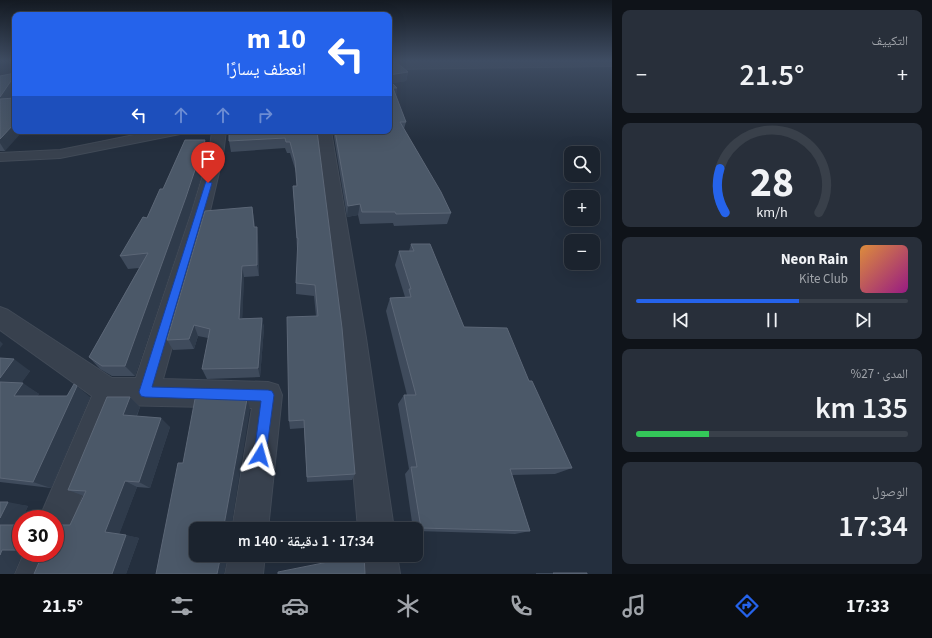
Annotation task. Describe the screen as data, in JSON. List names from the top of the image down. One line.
{"page":{"tile":["التكييف",["المدى · 27%","135 km"],["الوصول","17:34"]],"turn":["10 m","انعطف يسارًا"],"heat":["−","21.5°","+"],"map_buttons":["+","−"],"song":["Neon Rain","Kite Club"],"limit":"30","trip":"17:34 · 1 دقيقة · 140 m","tabs":["17:33","21.5°"],"gauge":["28","km/h"]}}
